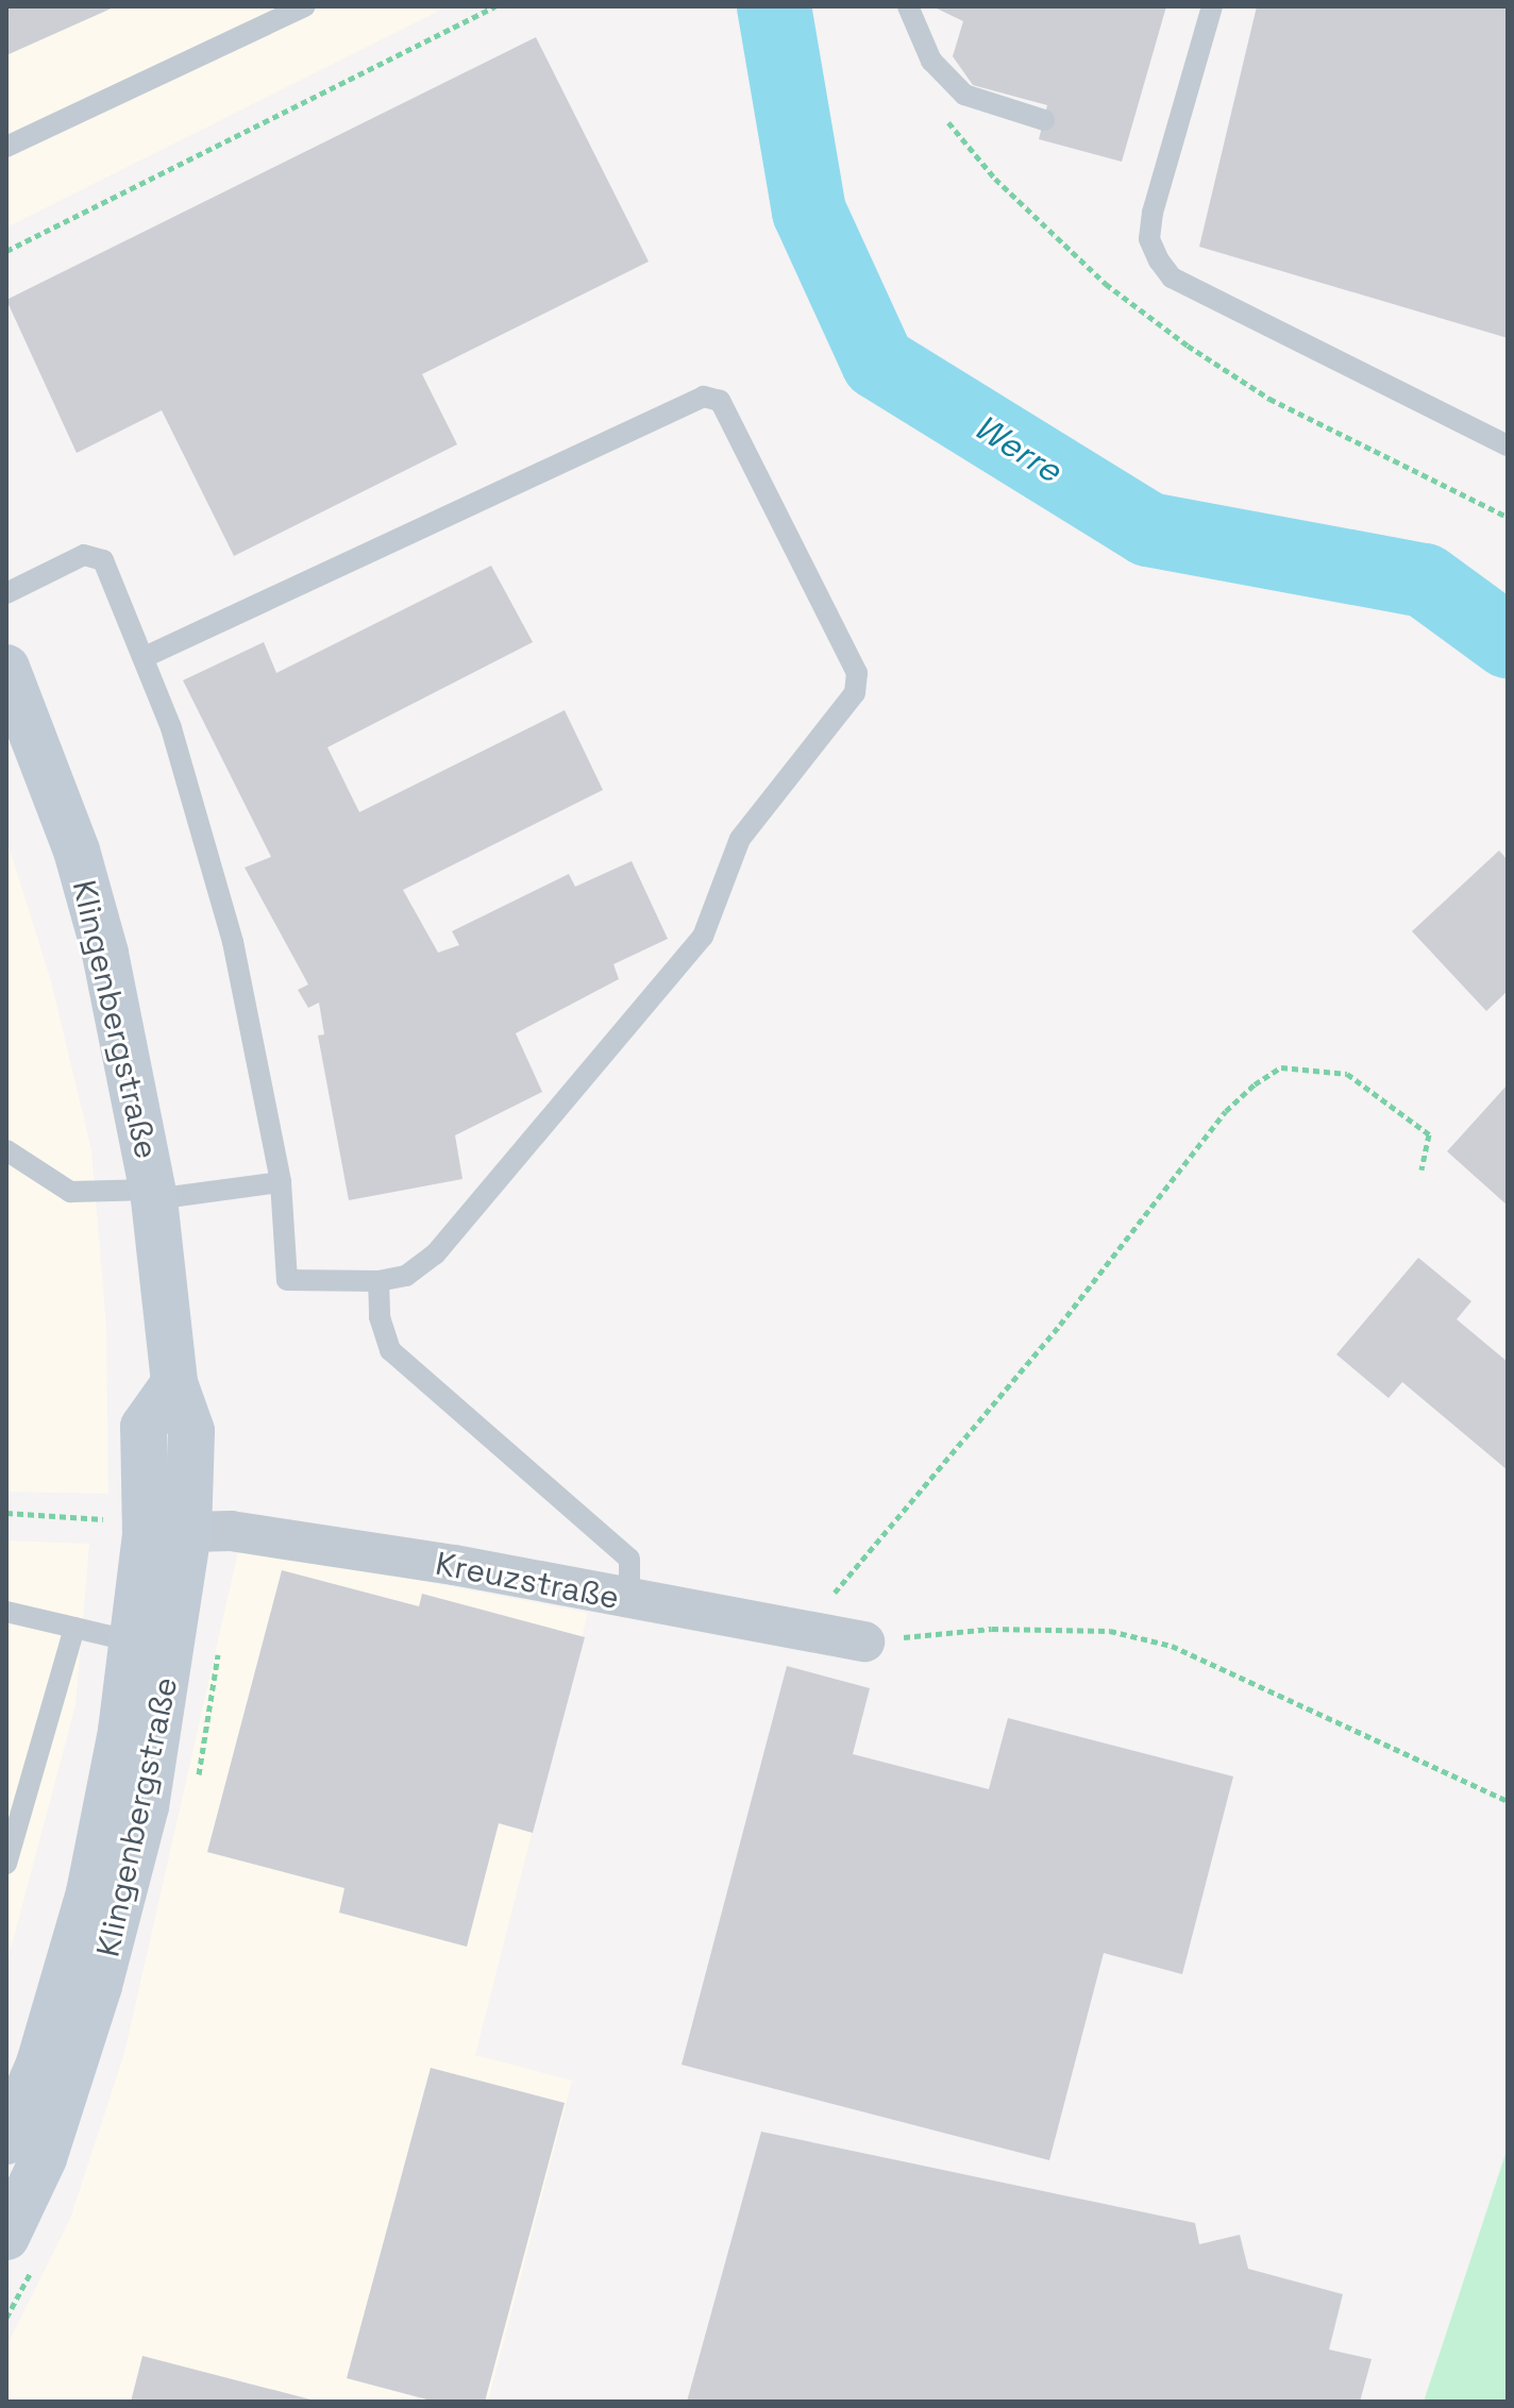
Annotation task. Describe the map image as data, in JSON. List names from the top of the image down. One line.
{"streets":{"main road":["Klingenbergstraße"],"street":["Kreuzstraße"]},"crossings":[["Klingenbergstraße","Kreuzstraße"]],"water":["Werre"]}
